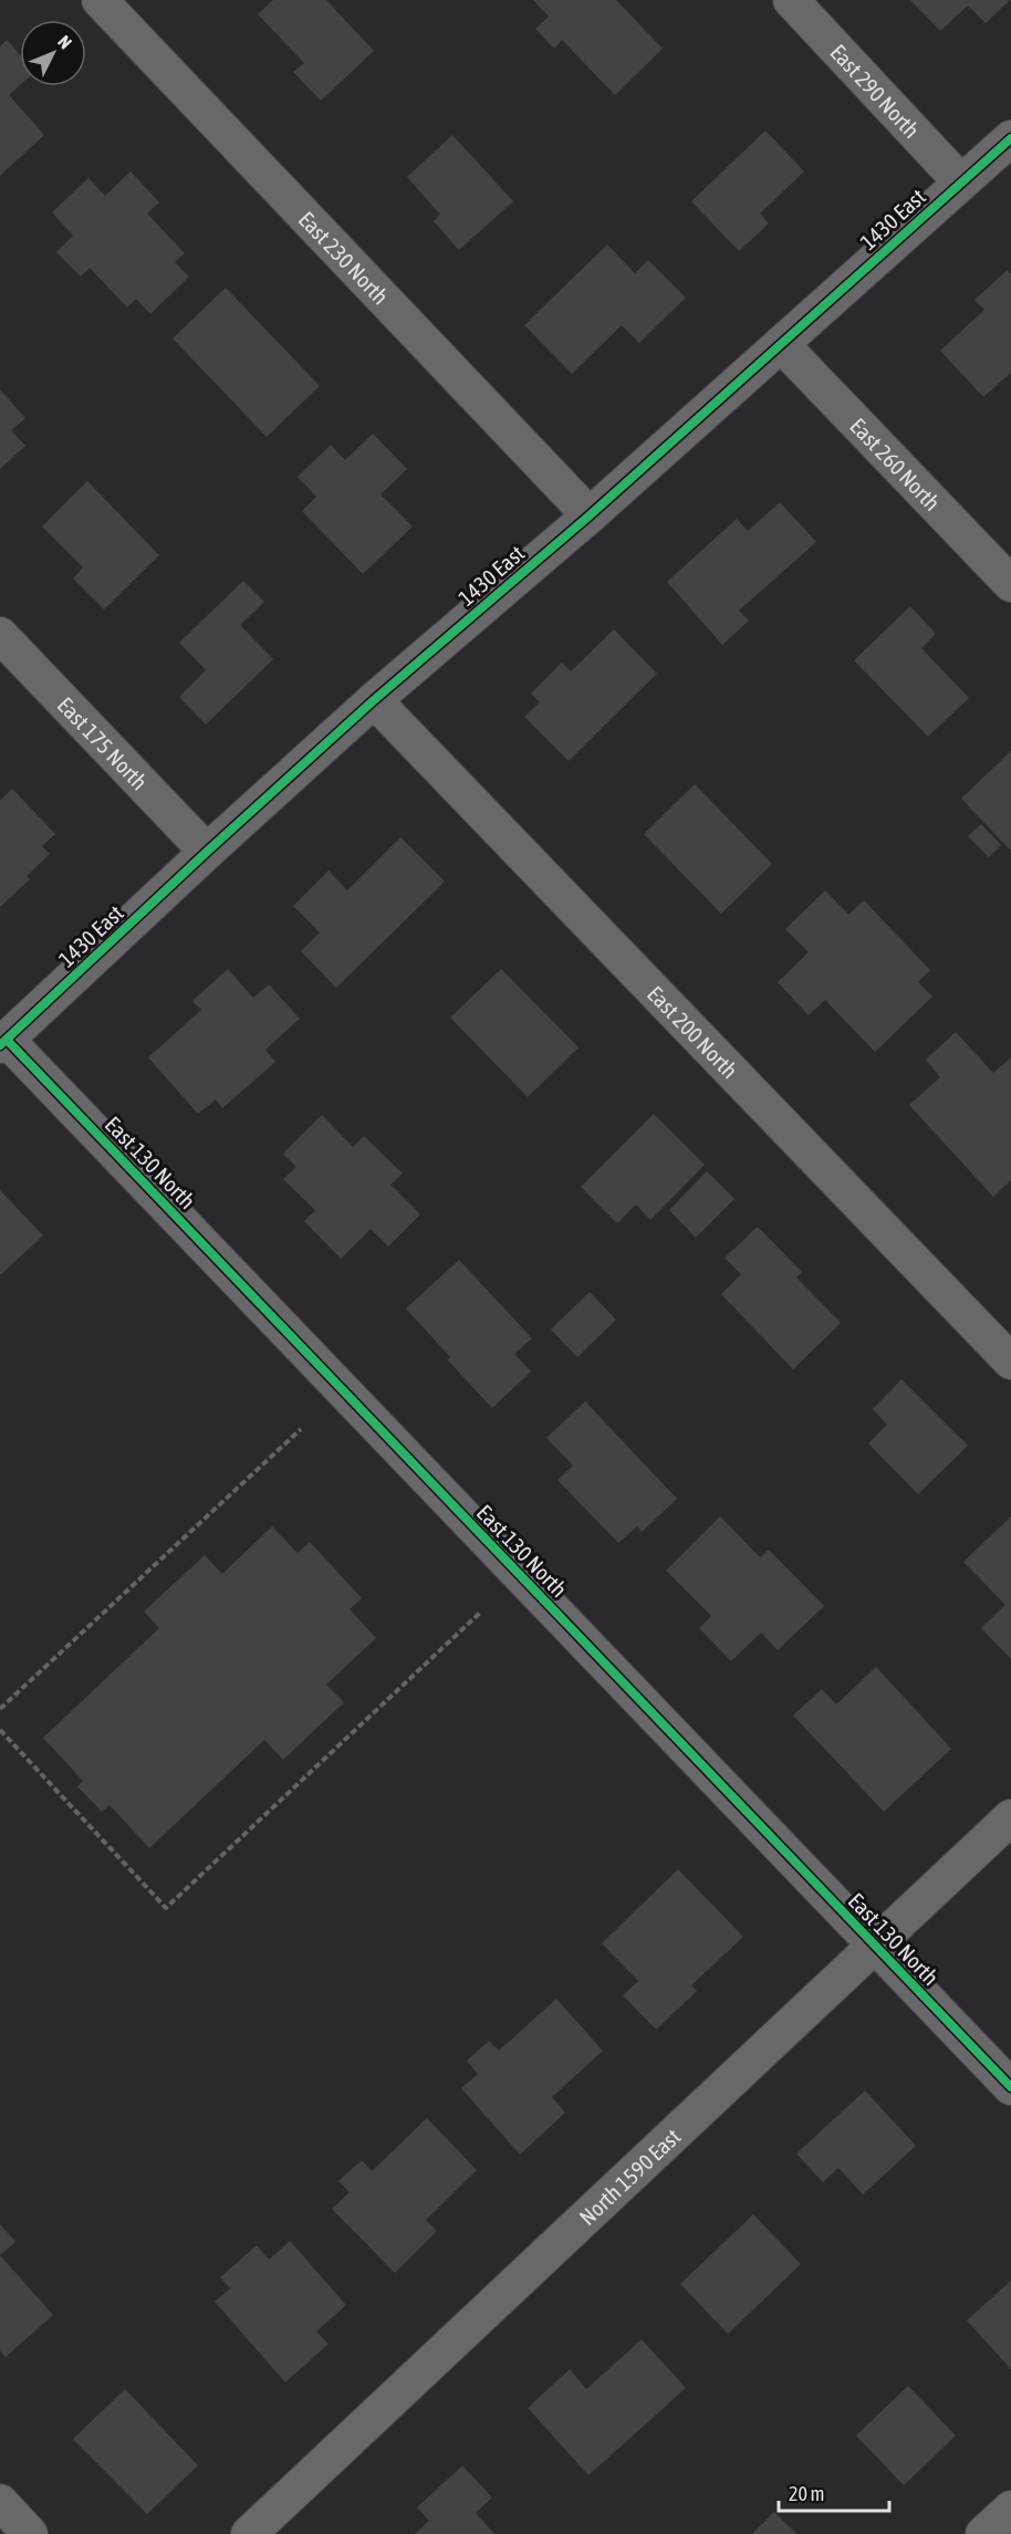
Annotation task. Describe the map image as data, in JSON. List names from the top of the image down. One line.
{"streets":{"street":["East 290 North","1430 East","East 230 North","East 260 North","East 175 North","East 200 North","East 130 North","North 1590 East"]},"crossings":[["East 290 North","1430 East"],["1430 East","East 230 North"],["1430 East","East 260 North"],["1430 East","East 175 North"],["1430 East","East 200 North"],["1430 East","East 130 North"],["East 130 North","North 1590 East"]],"scale_bar":"20 m","north":"top right"}
